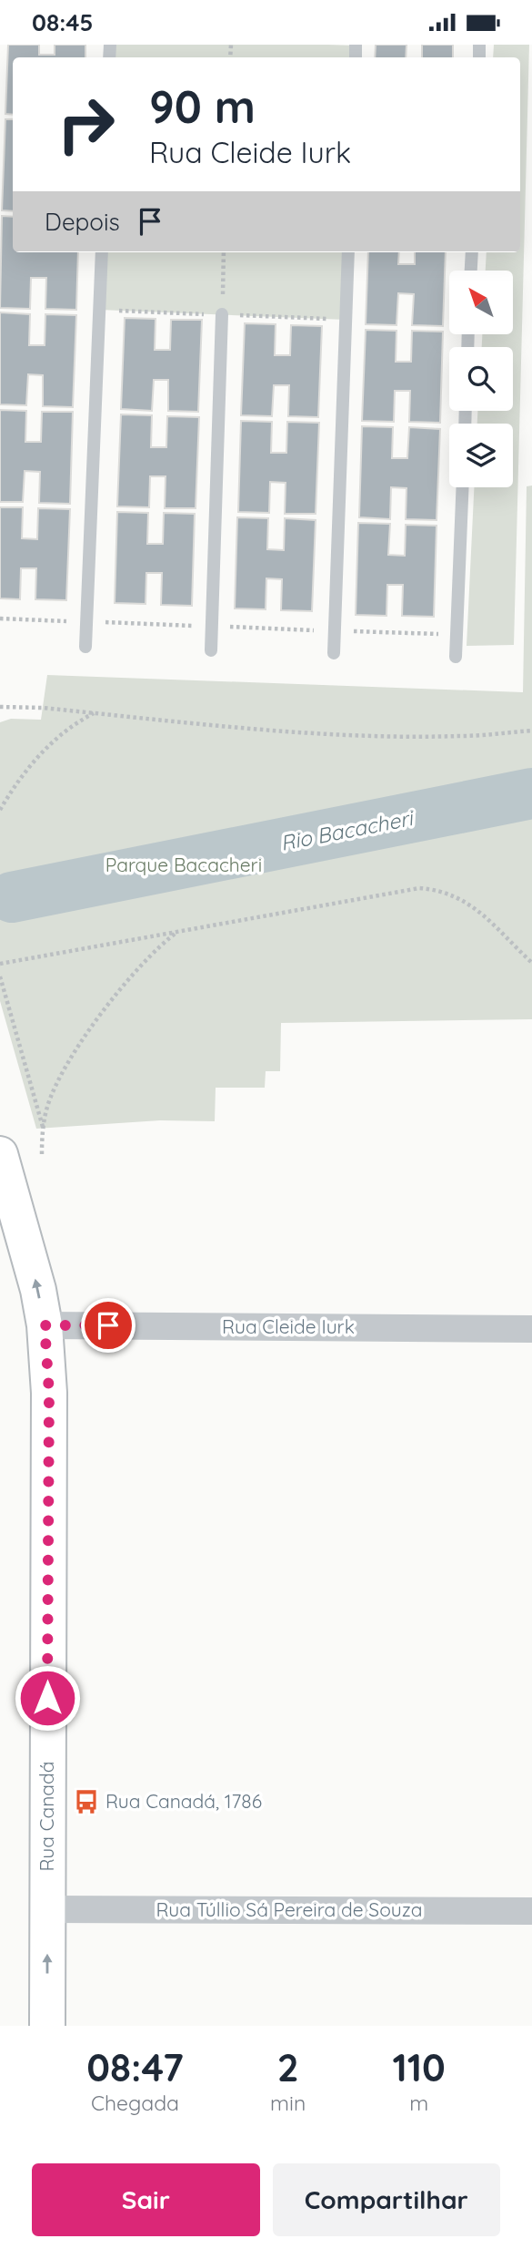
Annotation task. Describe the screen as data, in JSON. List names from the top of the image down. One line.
{"streets":{"main road":["Rua Canadá"],"street":["Rua Cleide Iurk","Rua Túllio Sá Pereira de Souza"]},"crossings":[["Rua Cleide Iurk","Rua Canadá"],["Rua Canadá","Rua Túllio Sá Pereira de Souza"]],"water":["Rio Bacacheri"],"parks":["Parque Bacacheri"],"places":{"bus stop":["Rua Canadá, 1786"]},"north":"top left","page":{"status":"08:45","turn":["90 m","Rua Cleide Iurk"],"then":"Depois","eta":["08:47","Chegada","2","min","110","m"],"buttons":["Sair","Compartilhar"]}}
